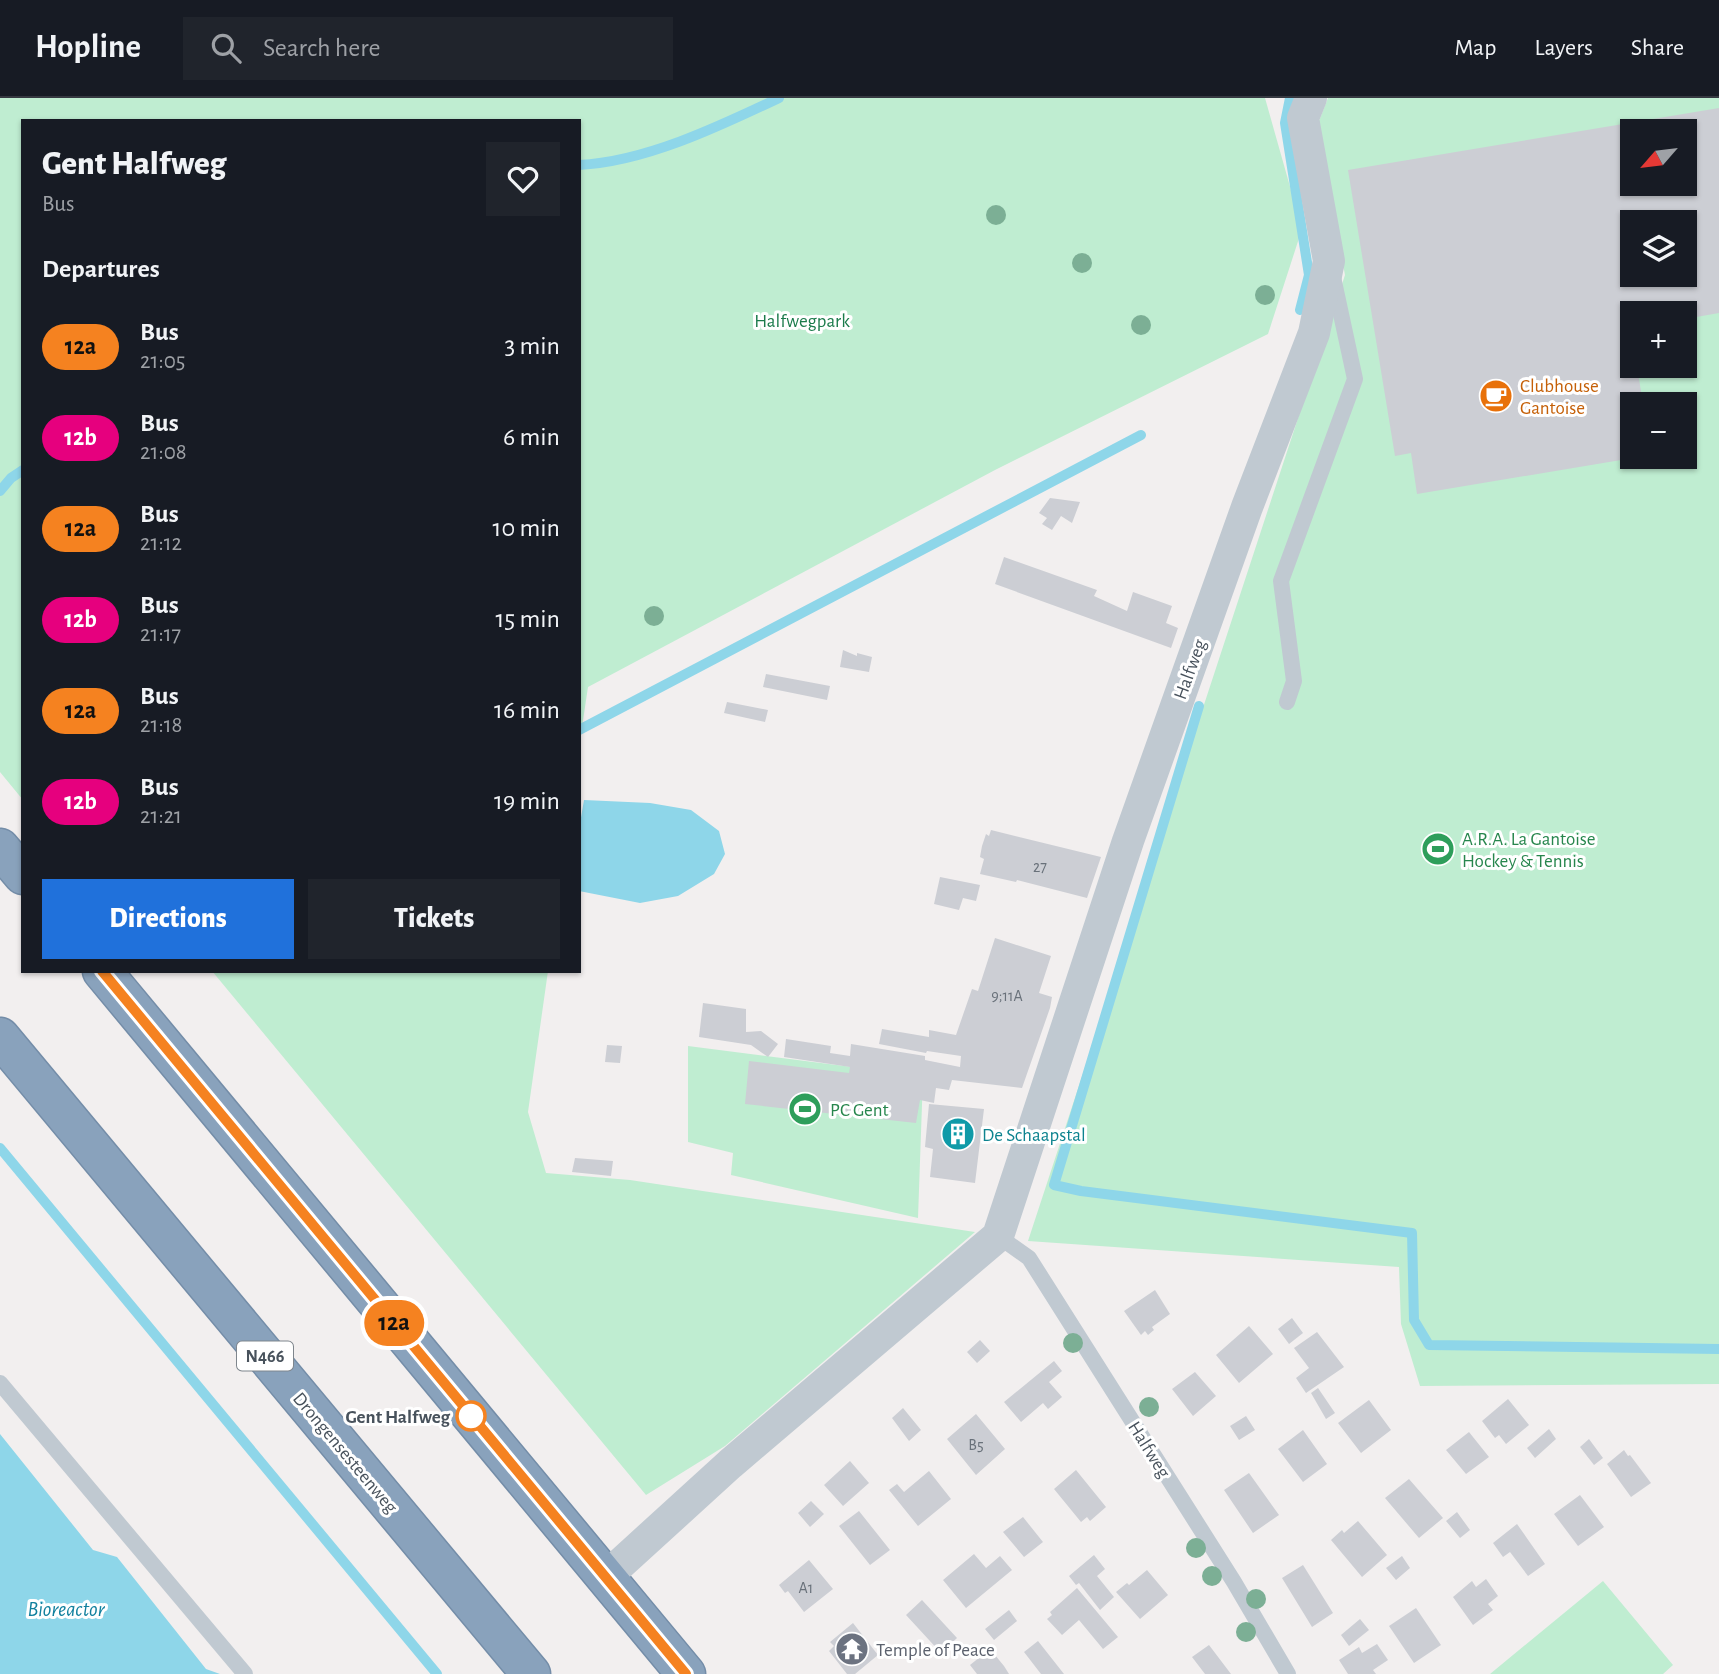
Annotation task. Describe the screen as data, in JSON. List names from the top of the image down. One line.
{"streets":{"highway":["N466","Drongensesteenweg"],"street":["Halfweg"]},"water":["Bioreactor"],"parks":["Halfwegpark"],"places":{"cafe":["Clubhouse Gantoise"],"sports":["A.R.A. La Gantoise Hockey & Tennis","PC Gent"],"building":["De Schaapstal"],"other":["Gent Halfweg"],"temple":["Temple of Peace"]},"lines":["bus line 12a"],"house_numbers":["27","9;11A","B5","A1"],"north":"bottom left","page":{"header":"Hopline","search":"Search here","nav":["Map","Layers","Share"],"on_map":"12a","map_buttons":["+","−"],"heading":[["Gent Halfweg","Bus"],"Departures"],"list":[{"mark":"12a","name":"Bus","note":"21:05","value":"3 min"},{"mark":"12b","name":"Bus","note":"21:08","value":"6 min"},{"mark":"12a","name":"Bus","note":"21:12","value":"10 min"},{"mark":"12b","name":"Bus","note":"21:17","value":"15 min"},{"mark":"12a","name":"Bus","note":"21:18","value":"16 min"},{"mark":"12b","name":"Bus","note":"21:21","value":"19 min"}],"buttons":["Directions","Tickets"]}}
